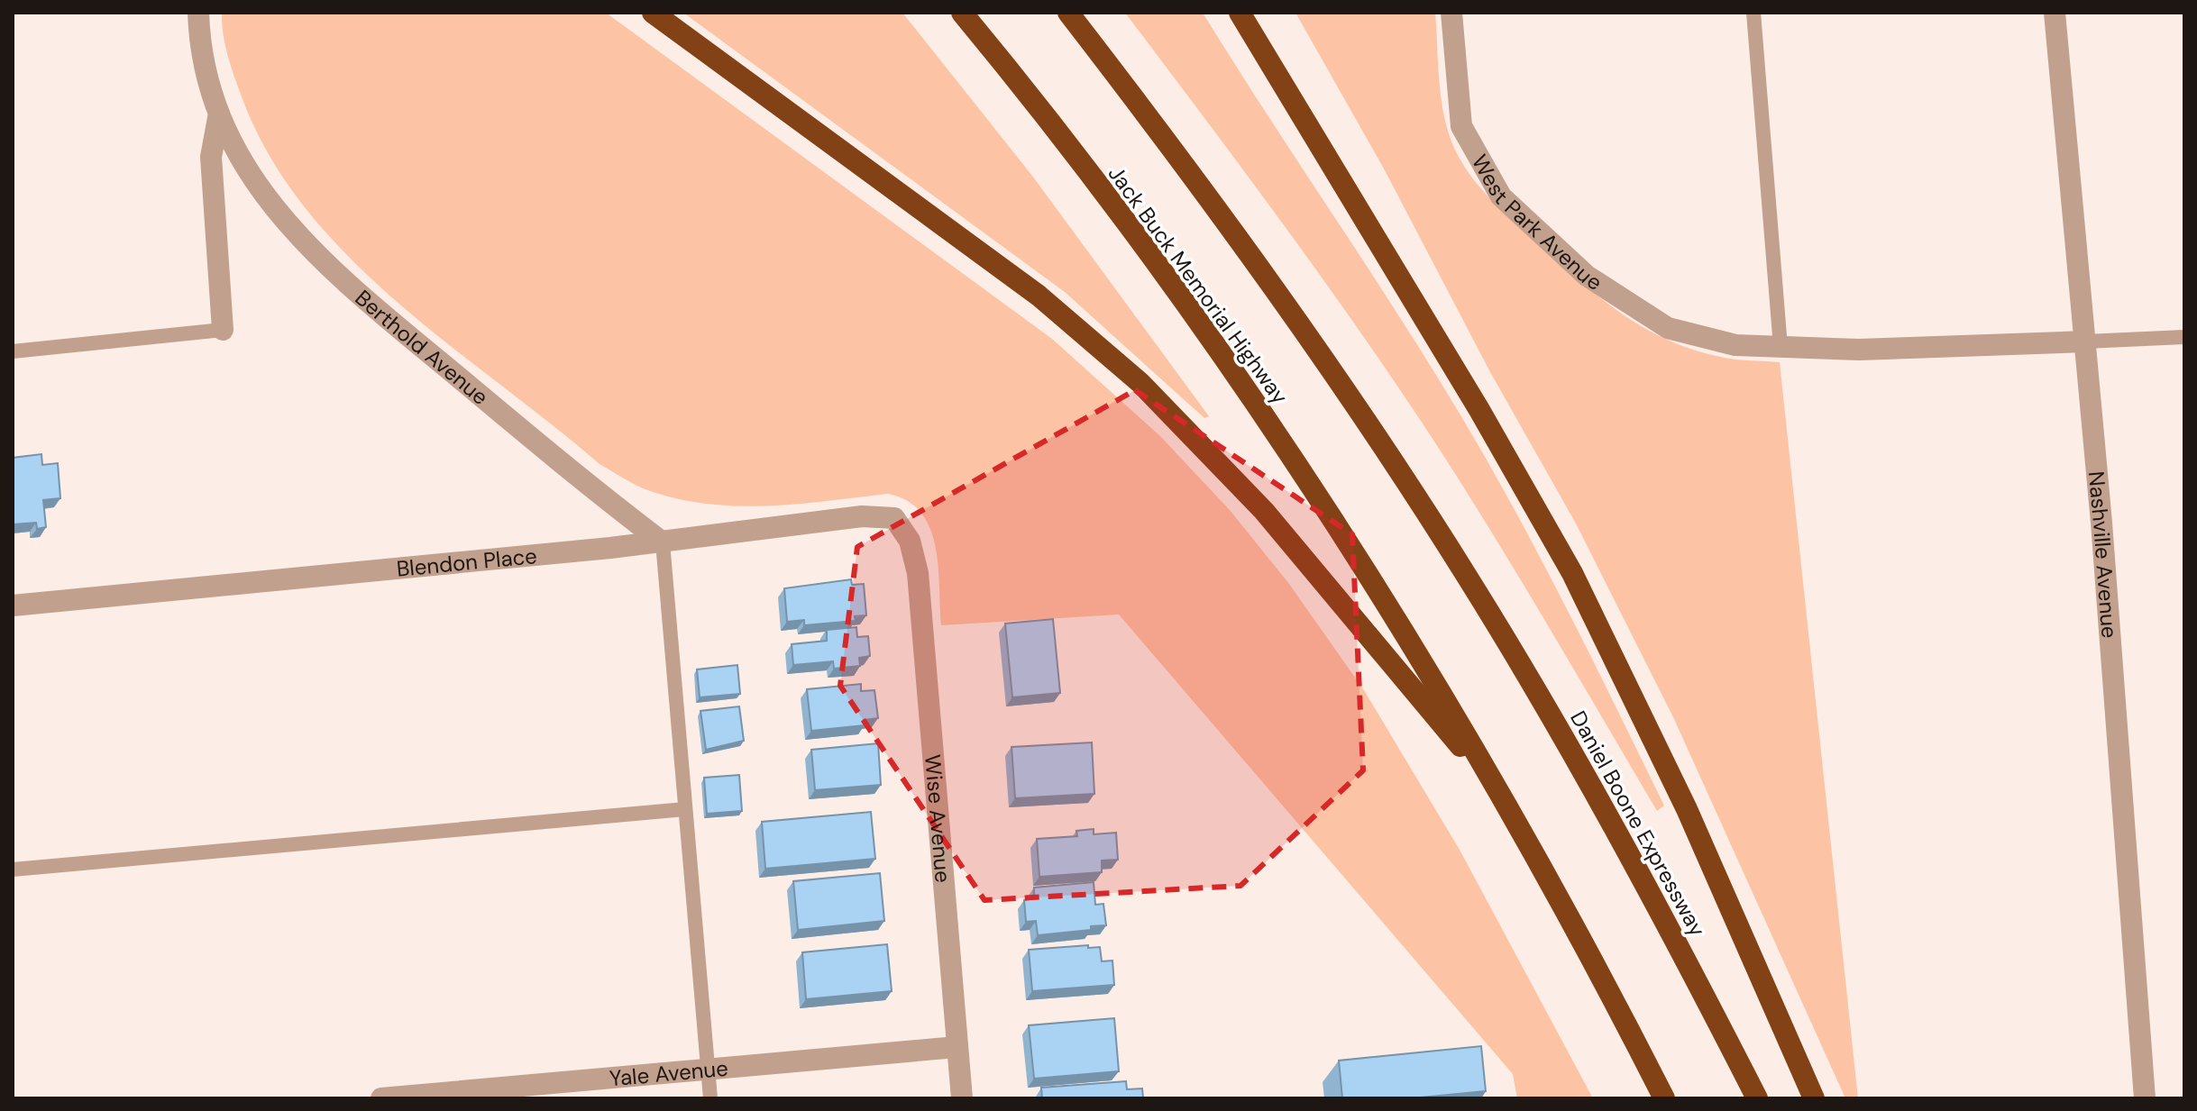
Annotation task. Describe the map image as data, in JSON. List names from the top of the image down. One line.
{"streets":{"highway":["Jack Buck Memorial Highway","Daniel Boone Expressway"],"street":["West Park Avenue","Berthold Avenue","Nashville Avenue","Blendon Place","Wise Avenue","Yale Avenue"]},"crossings":[["West Park Avenue","Nashville Avenue"],["Berthold Avenue","Blendon Place"],["Blendon Place","Wise Avenue"],["Wise Avenue","Yale Avenue"]]}
